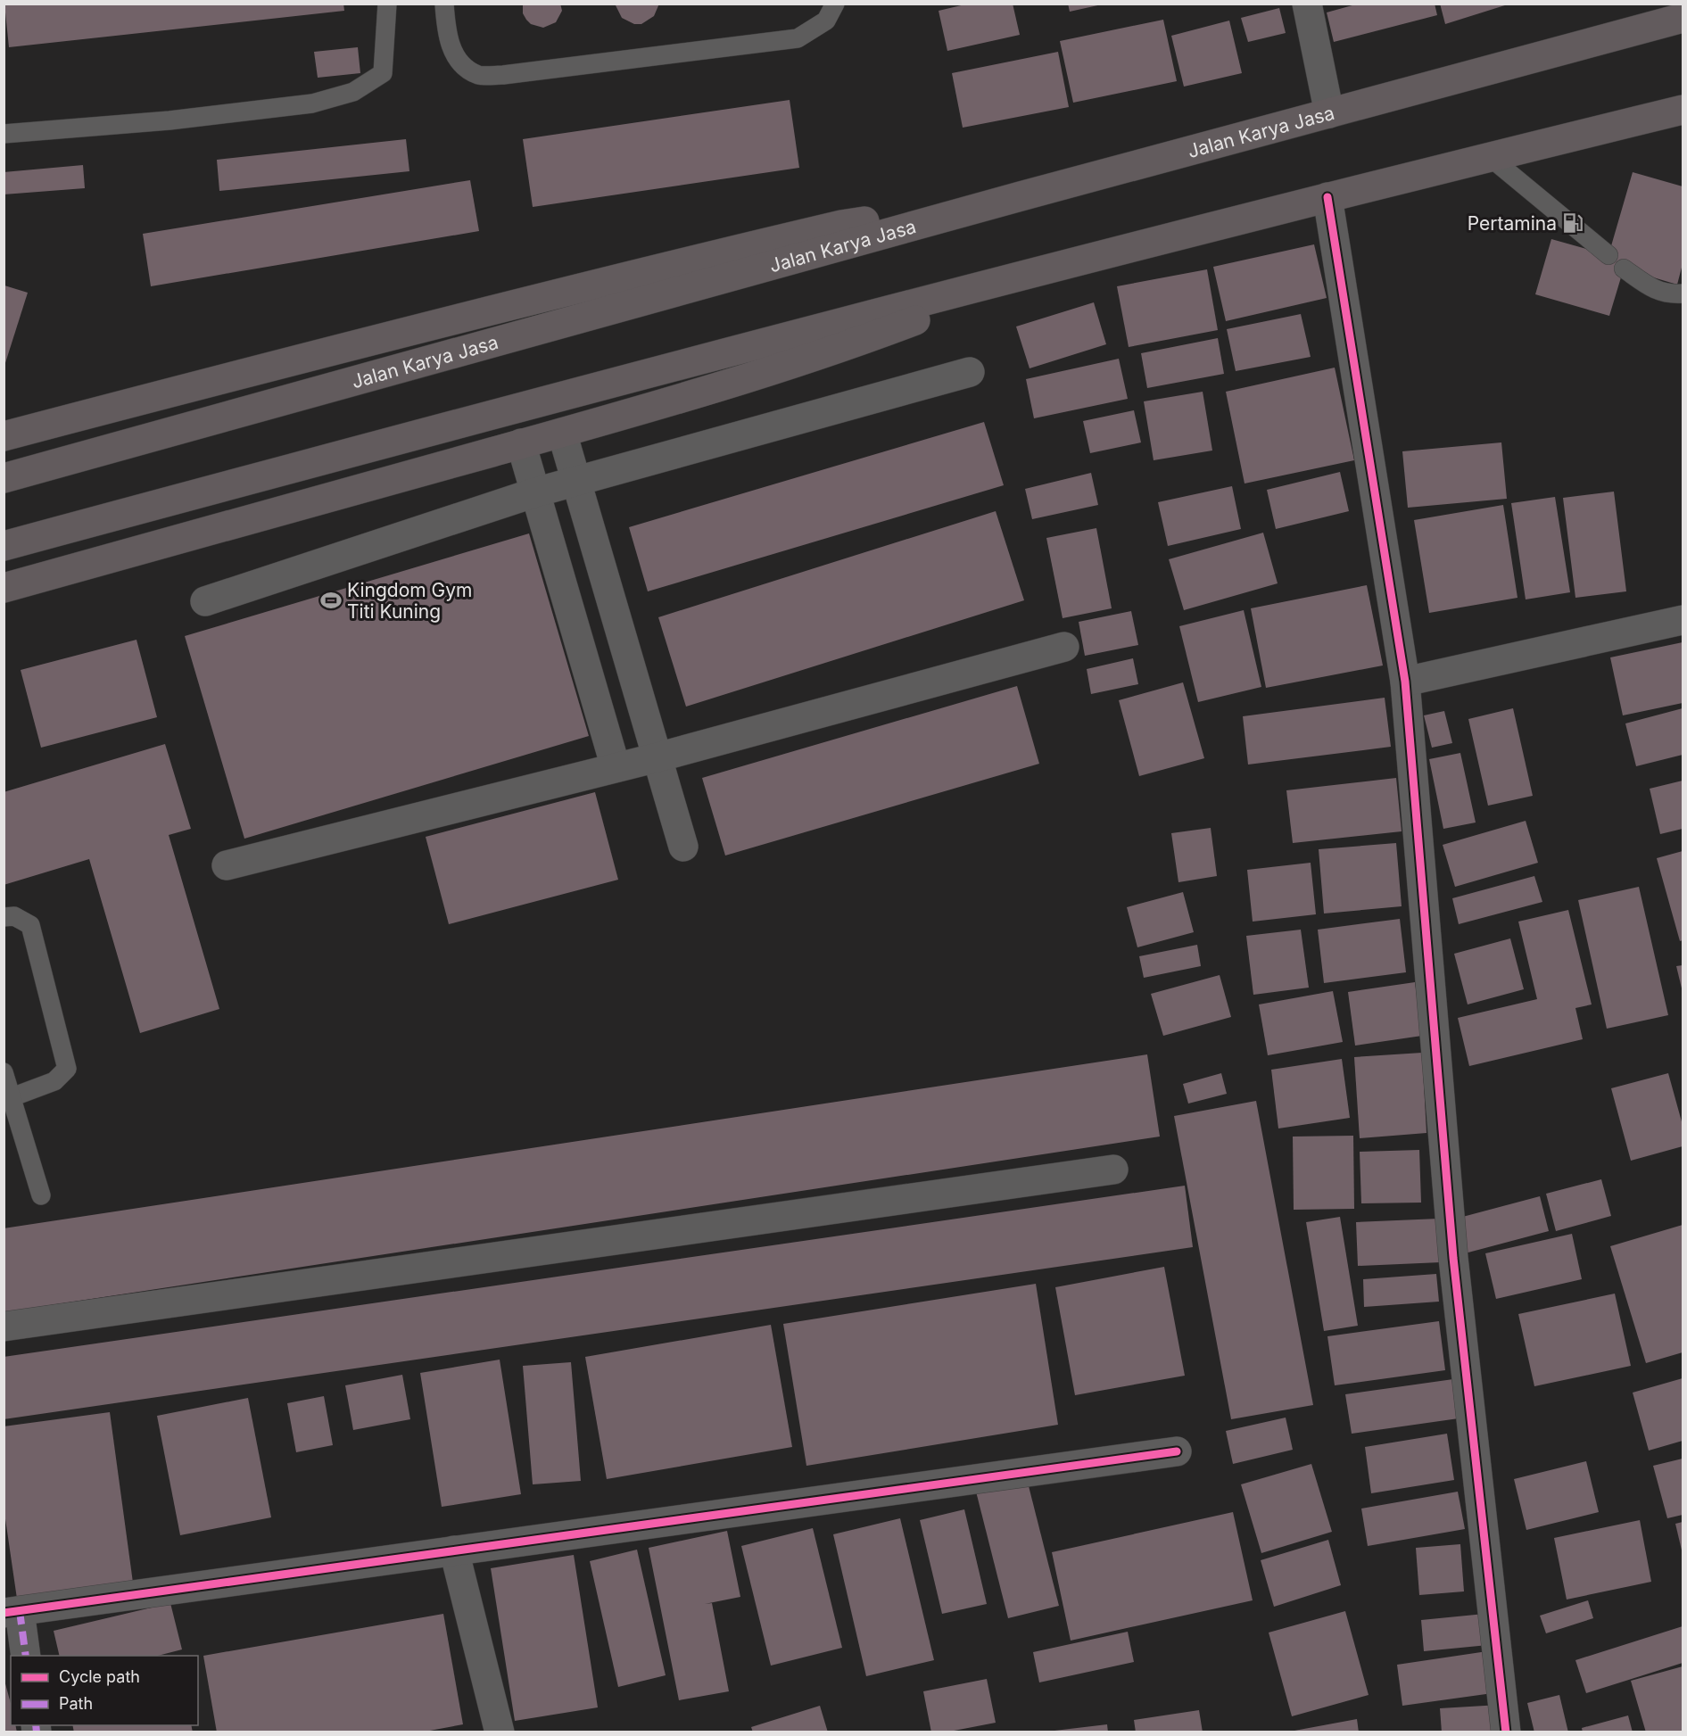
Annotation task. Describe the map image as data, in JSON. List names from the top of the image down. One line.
{"streets":{"highway":["Jalan Karya Jasa"]},"places":{"fuel station":["Pertamina"],"sports":["Kingdom Gym Titi Kuning"]},"legend":["Cycle path","Path"]}
